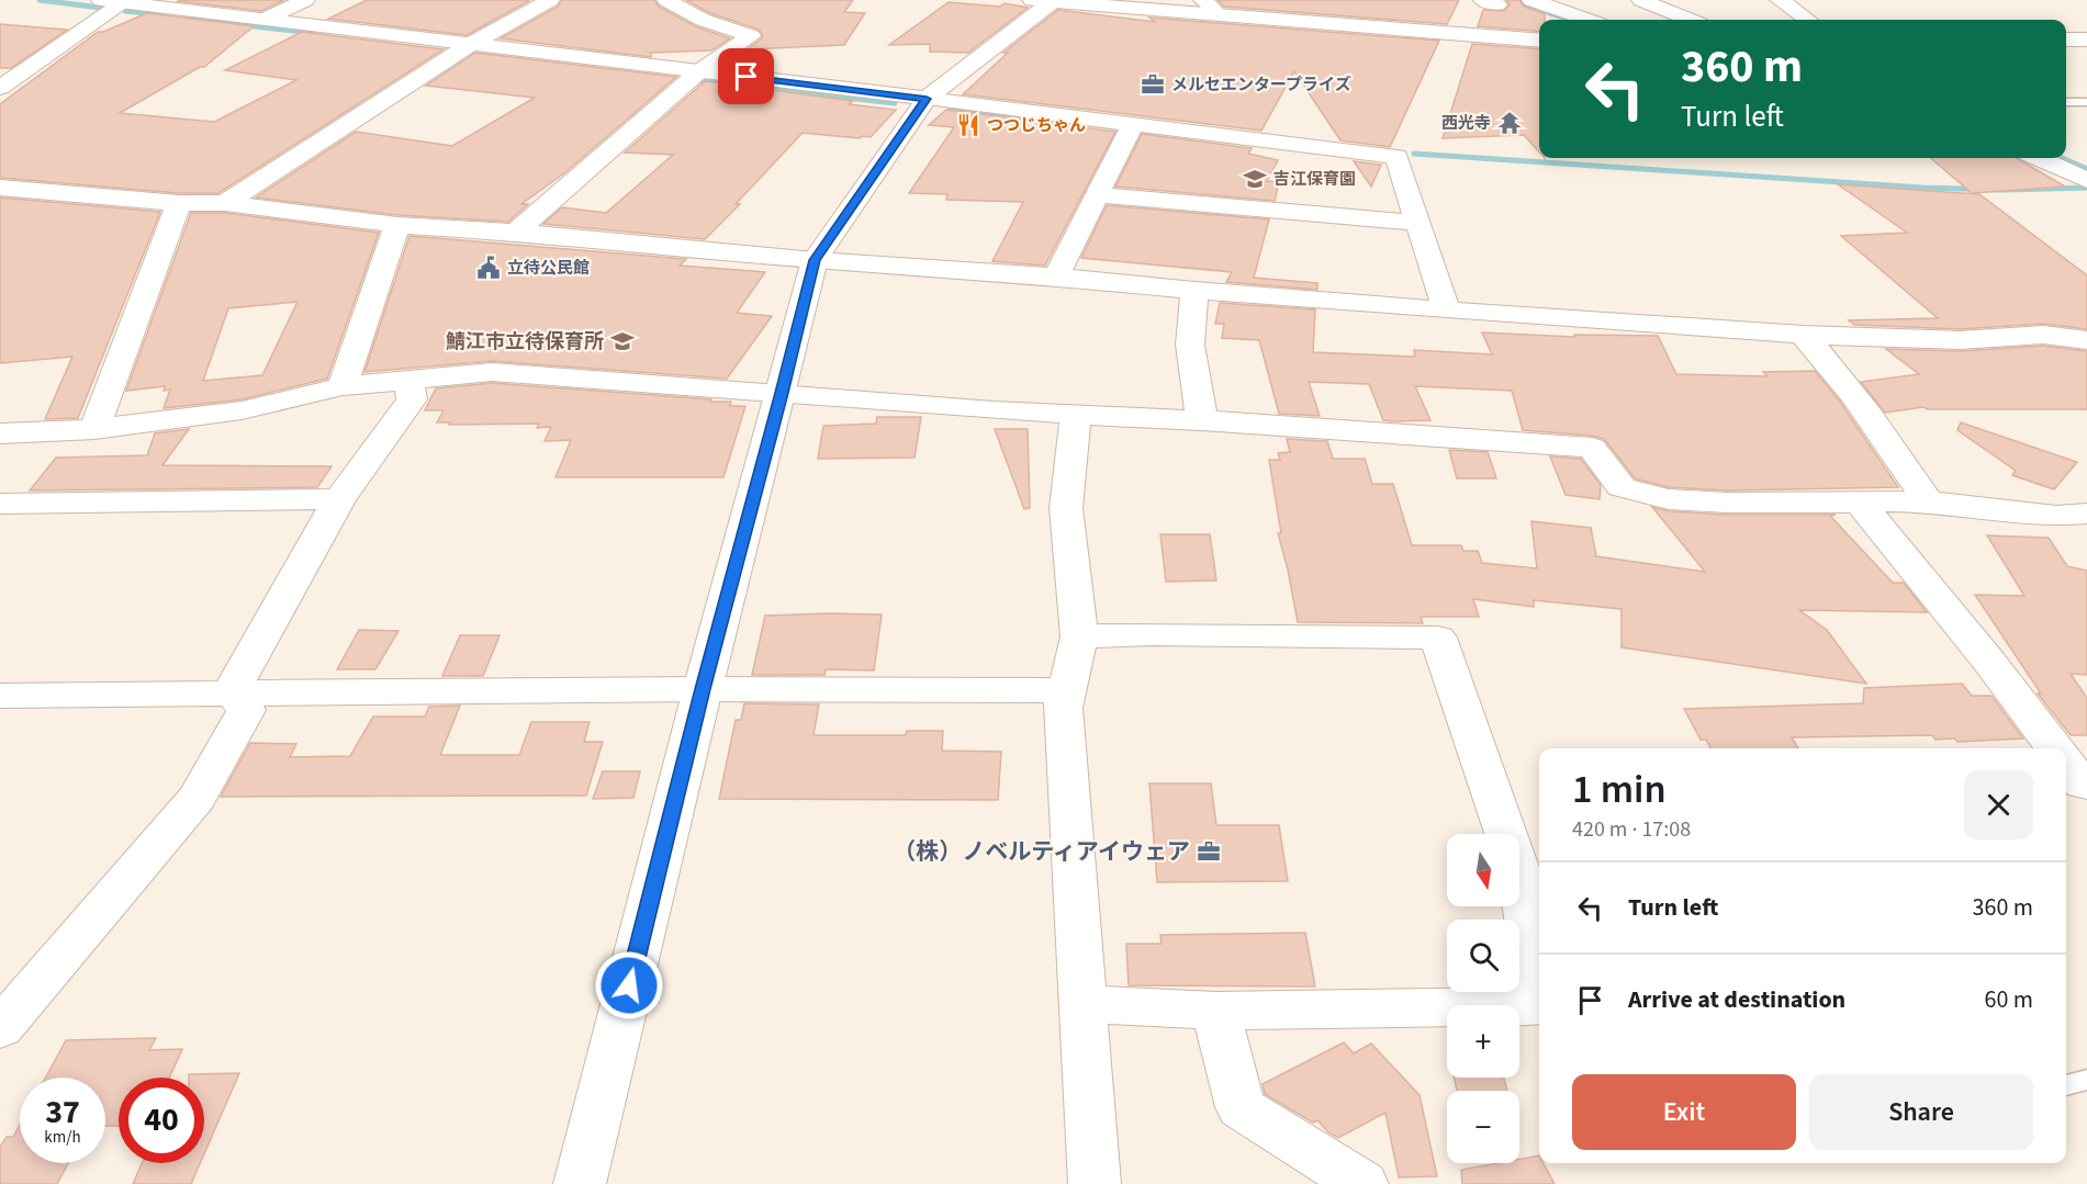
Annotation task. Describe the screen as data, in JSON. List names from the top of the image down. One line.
{"places":{"office":["メルセエンタープライズ","（株）ノベルティアイウェア"],"temple":["西光寺"],"restaurant":["つつじちゃん"],"school or university":["吉江保育園","鯖江市立待保育所"],"public building":["立待公民館"]},"north":"bottom","page":{"turn":["360 m","Turn left"],"heading":["1 min","420 m · 17:08"],"map_buttons":["+","−"],"list":[{"name":"Turn left","value":"360 m"},{"name":"Arrive at destination","value":"60 m"}],"buttons":["Exit","Share"],"speed":"37 km/h","limit":"40"}}
